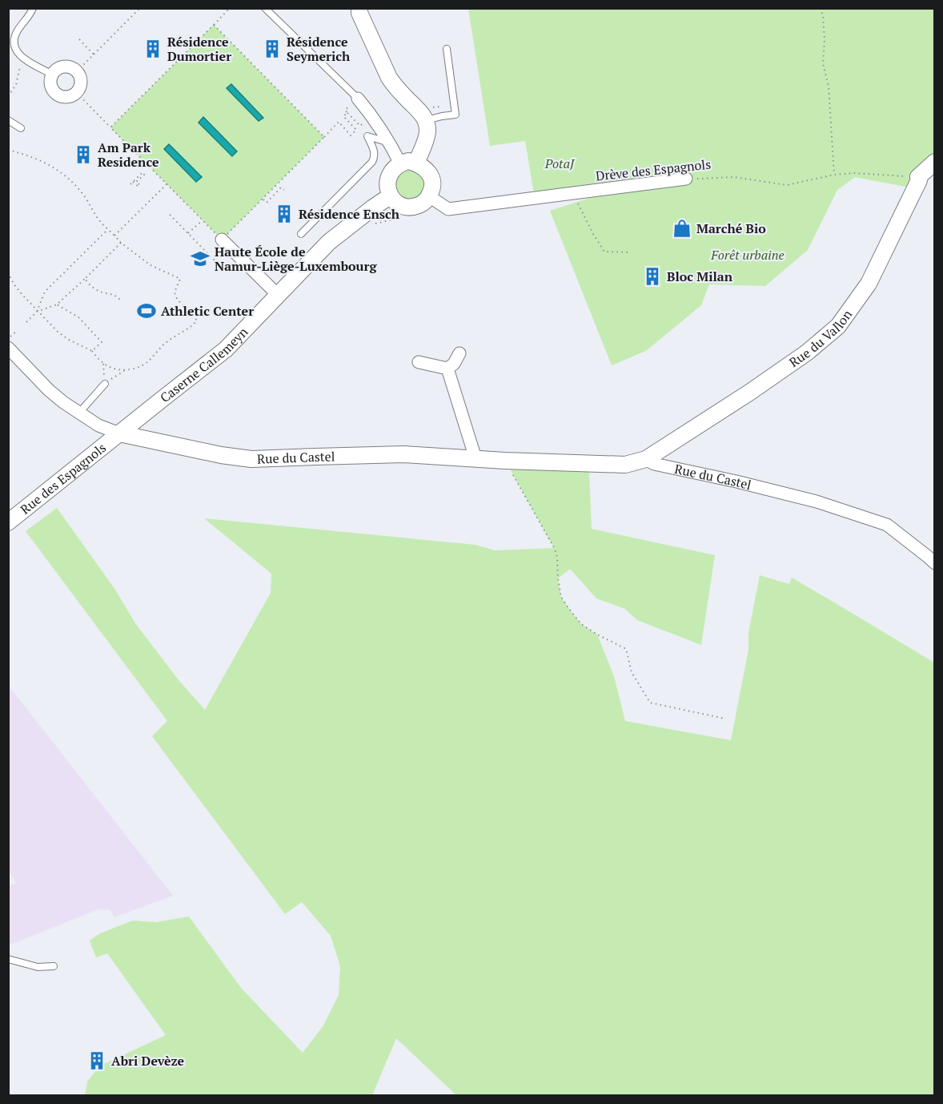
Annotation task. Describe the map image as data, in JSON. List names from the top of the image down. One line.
{"streets":{"street":["Drève des Espagnols","Rue du Vallon","Caserne Callemeyn","Rue du Castel","Rue des Espagnols"]},"crossings":[["Drève des Espagnols","Rue du Vallon"],["Drève des Espagnols","Caserne Callemeyn"],["Rue du Vallon","Rue du Castel"],["Caserne Callemeyn","Rue du Castel"],["Caserne Callemeyn","Rue des Espagnols"],["Rue du Castel","Rue des Espagnols"]],"parks":["PotaJ","Forêt urbaine"],"places":{"building":["Résidence Dumortier","Résidence Seymerich","Am Park Residence","Résidence Ensch","Bloc Milan","Abri Devèze"],"shop":["Marché Bio"],"school or university":["Haute École de Namur-Liège-Luxembourg"],"sports":["Athletic Center"]}}
